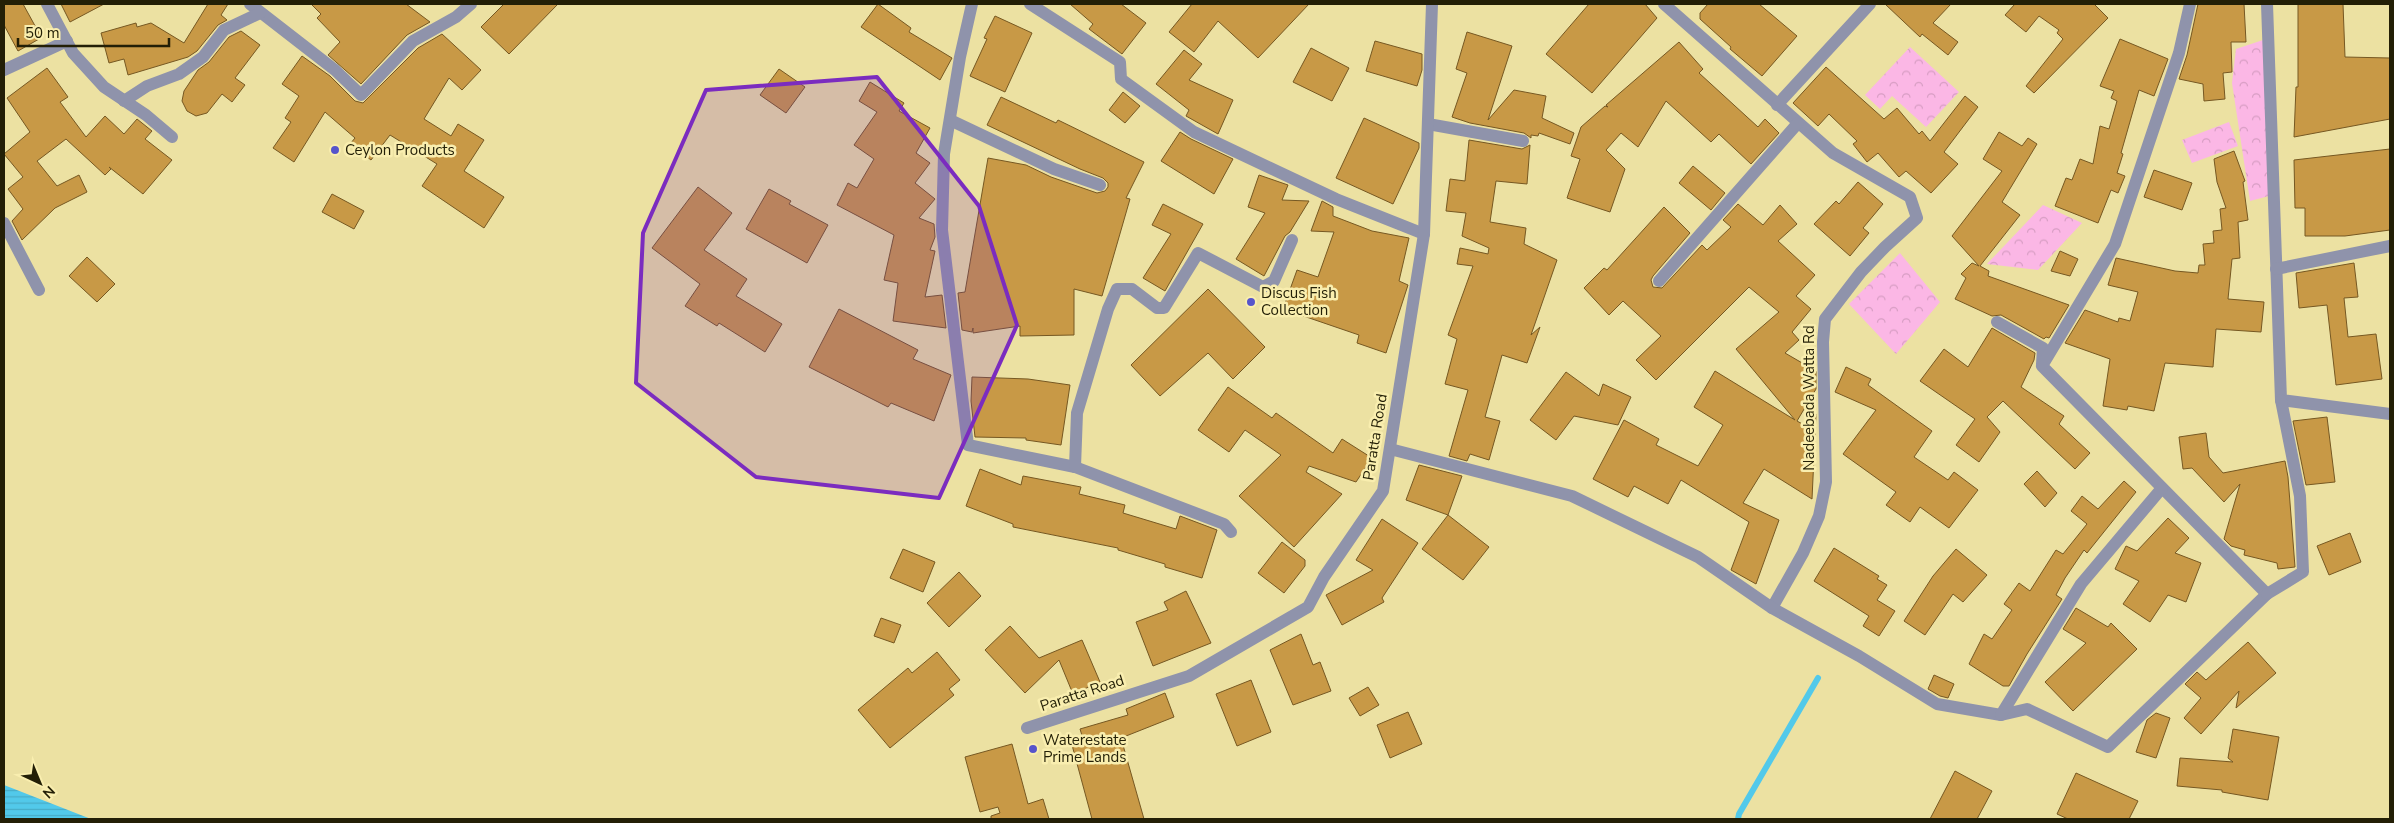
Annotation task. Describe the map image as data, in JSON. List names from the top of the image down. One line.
{"streets":{"street":["Nadeebada Watta Rd","Paratta Road"]},"places":["Ceylon Products","Discus Fish Collection","Waterestate Prime Lands"],"scale_bar":"50 m","north":"bottom right"}
